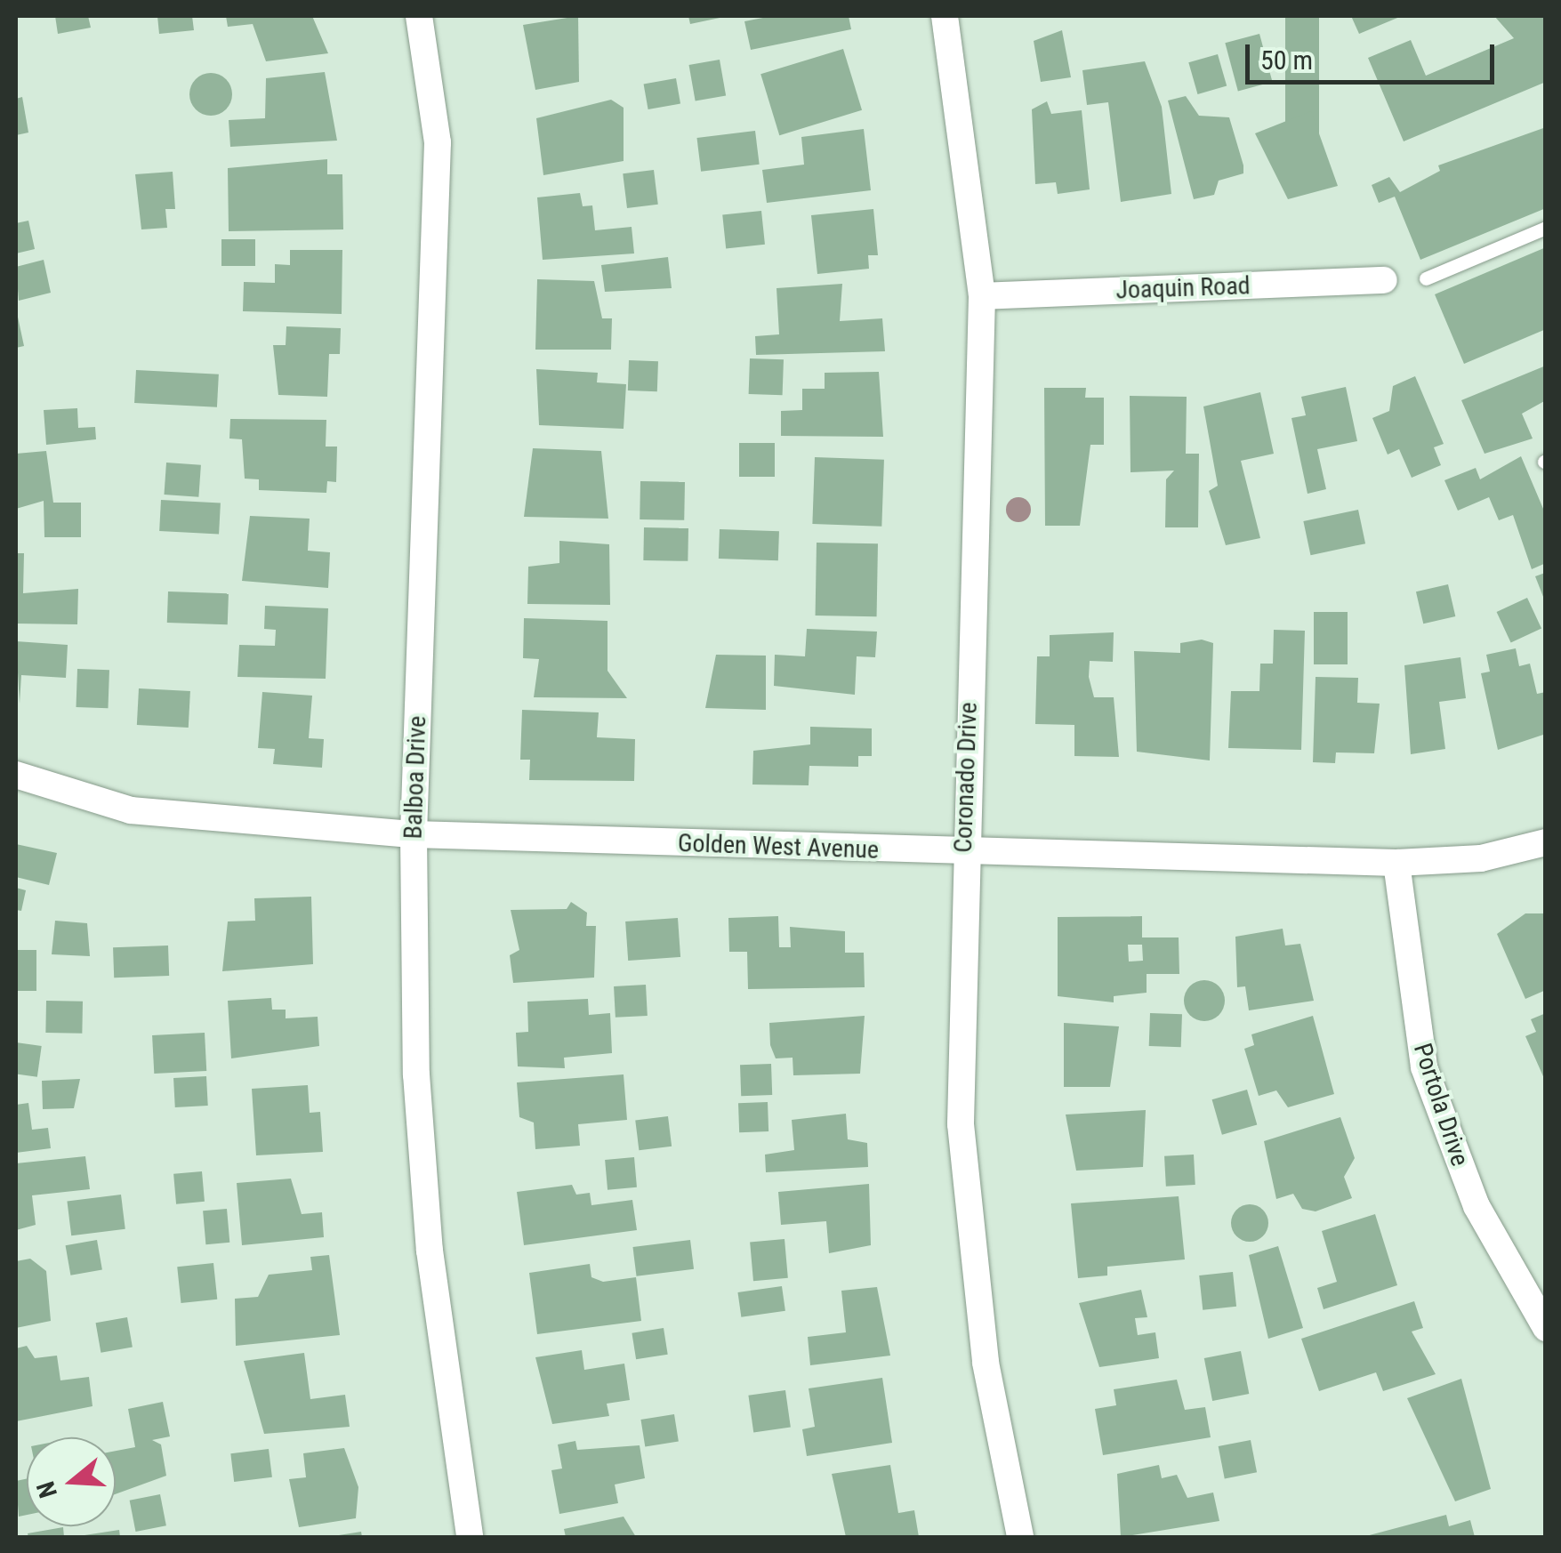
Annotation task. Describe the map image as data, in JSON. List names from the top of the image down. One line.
{"streets":{"street":["Joaquin Road","Balboa Drive","Coronado Drive","Golden West Avenue","Portola Drive"]},"crossings":[["Joaquin Road","Coronado Drive"],["Balboa Drive","Golden West Avenue"],["Coronado Drive","Golden West Avenue"],["Golden West Avenue","Portola Drive"]],"scale_bar":"50 m","north":"left"}
